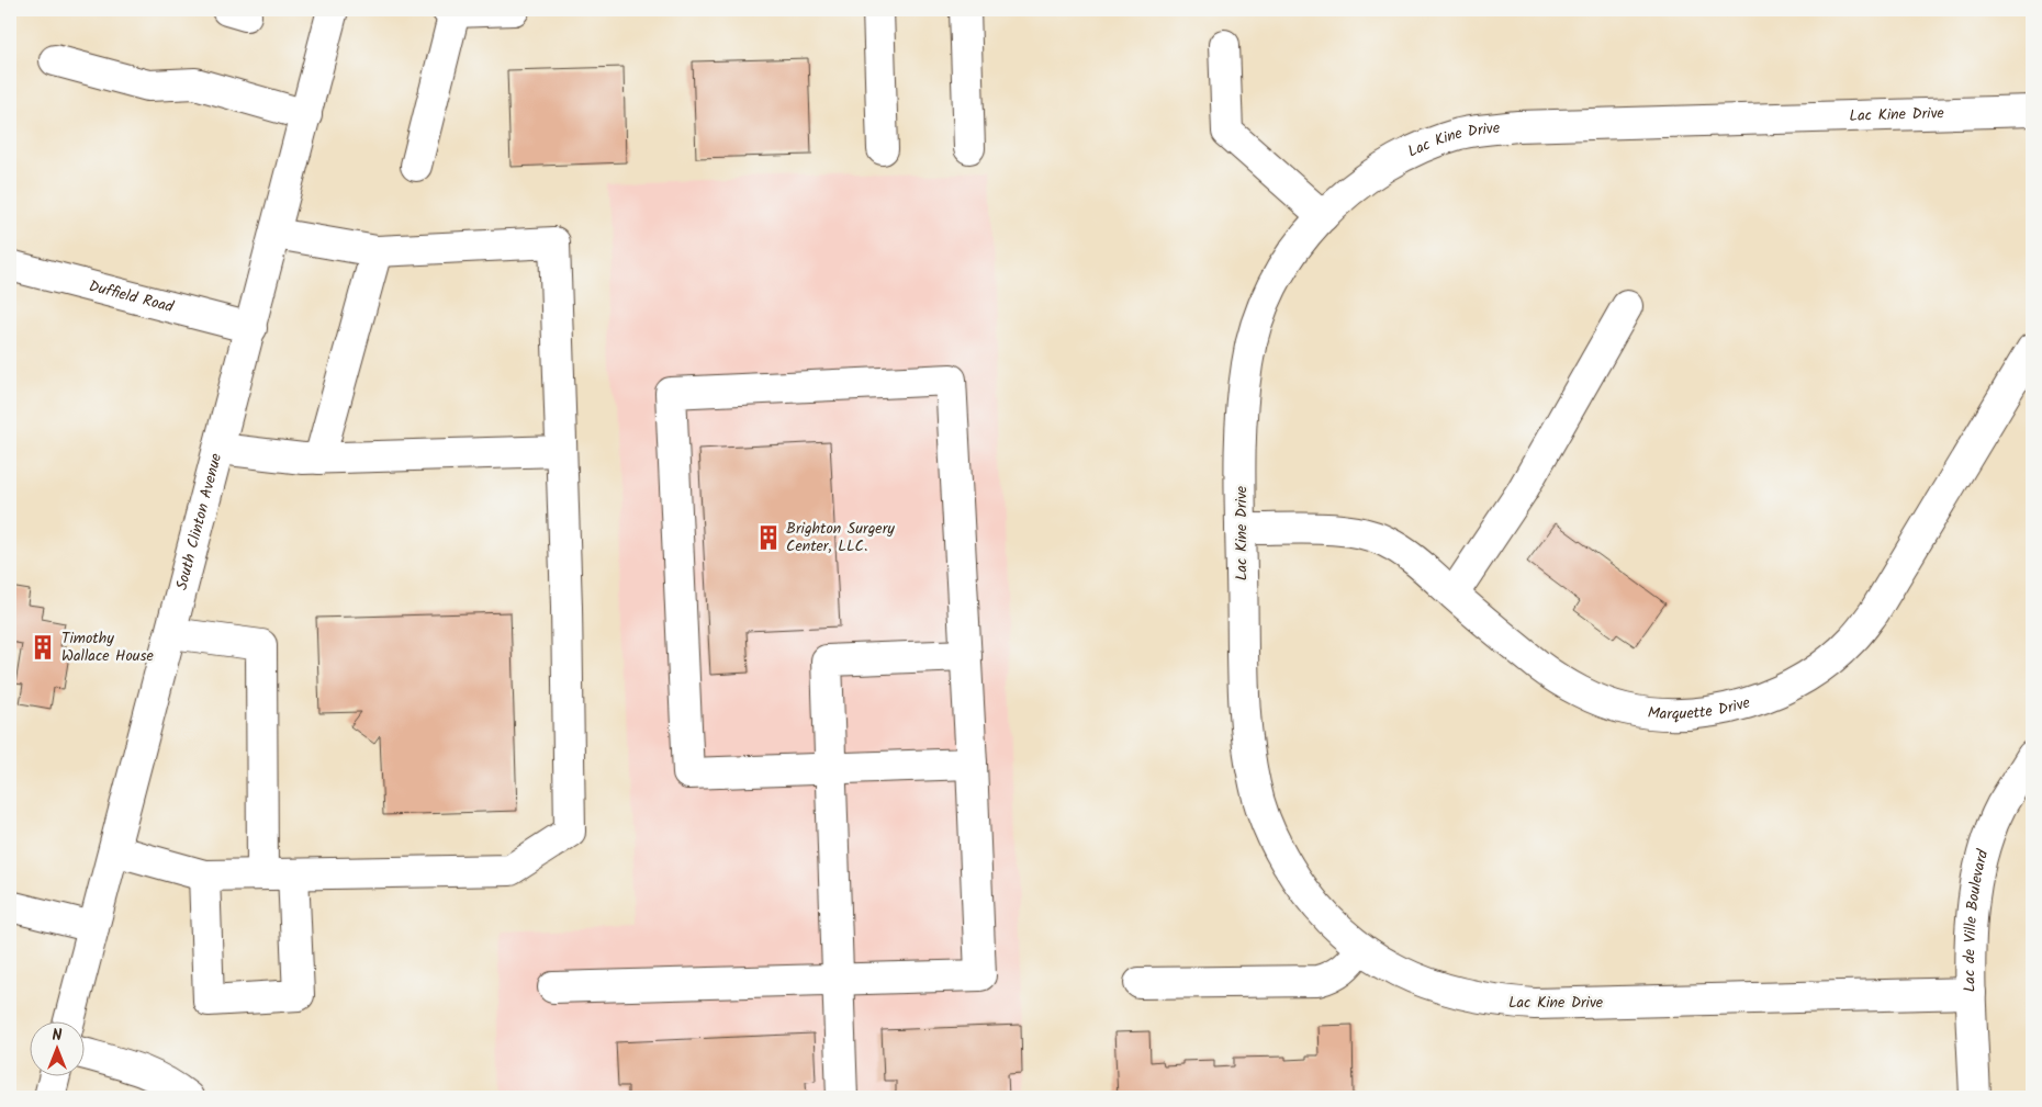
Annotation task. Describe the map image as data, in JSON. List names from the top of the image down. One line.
{"streets":{"street":["Lac Kine Drive","Duffield Road","South Clinton Avenue","Marquette Drive","Lac de Ville Boulevard"]},"crossings":[["Lac Kine Drive","Marquette Drive"],["Lac Kine Drive","Lac de Ville Boulevard"],["Duffield Road","South Clinton Avenue"]],"places":{"building":["Brighton Surgery Center, LLC.","Timothy Wallace House"]},"north":"top"}
